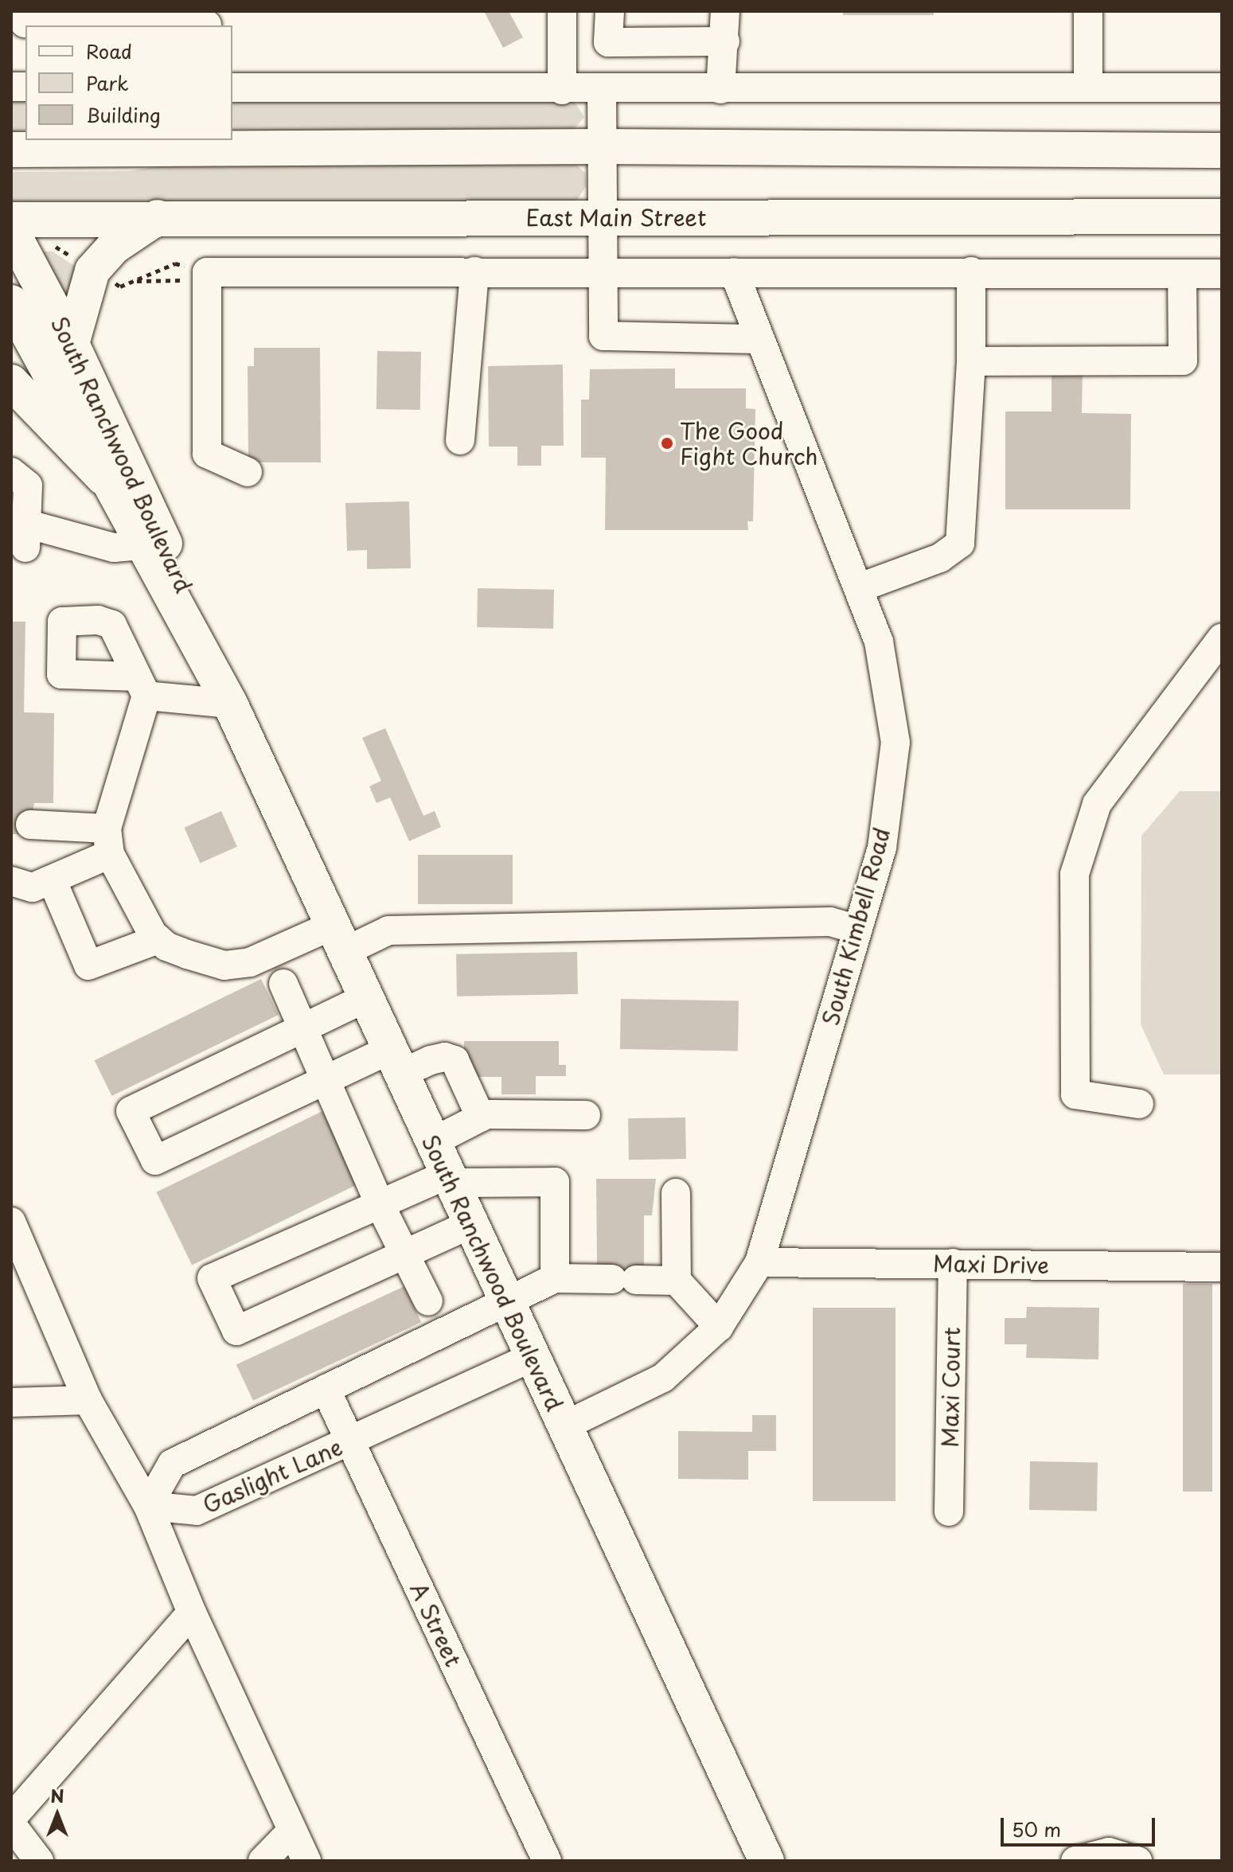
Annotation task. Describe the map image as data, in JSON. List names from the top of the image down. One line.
{"streets":{"main road":["East Main Street","South Ranchwood Boulevard"],"street":["South Kimbell Road","Maxi Drive","Maxi Court","Gaslight Lane","A Street"]},"crossings":[["South Ranchwood Boulevard","South Kimbell Road"],["South Ranchwood Boulevard","Gaslight Lane"],["South Kimbell Road","Maxi Drive"],["Maxi Drive","Maxi Court"],["Gaslight Lane","A Street"]],"places":["The Good Fight Church"],"legend":["Road","Park","Building"],"scale_bar":"50 m","north":"top"}
